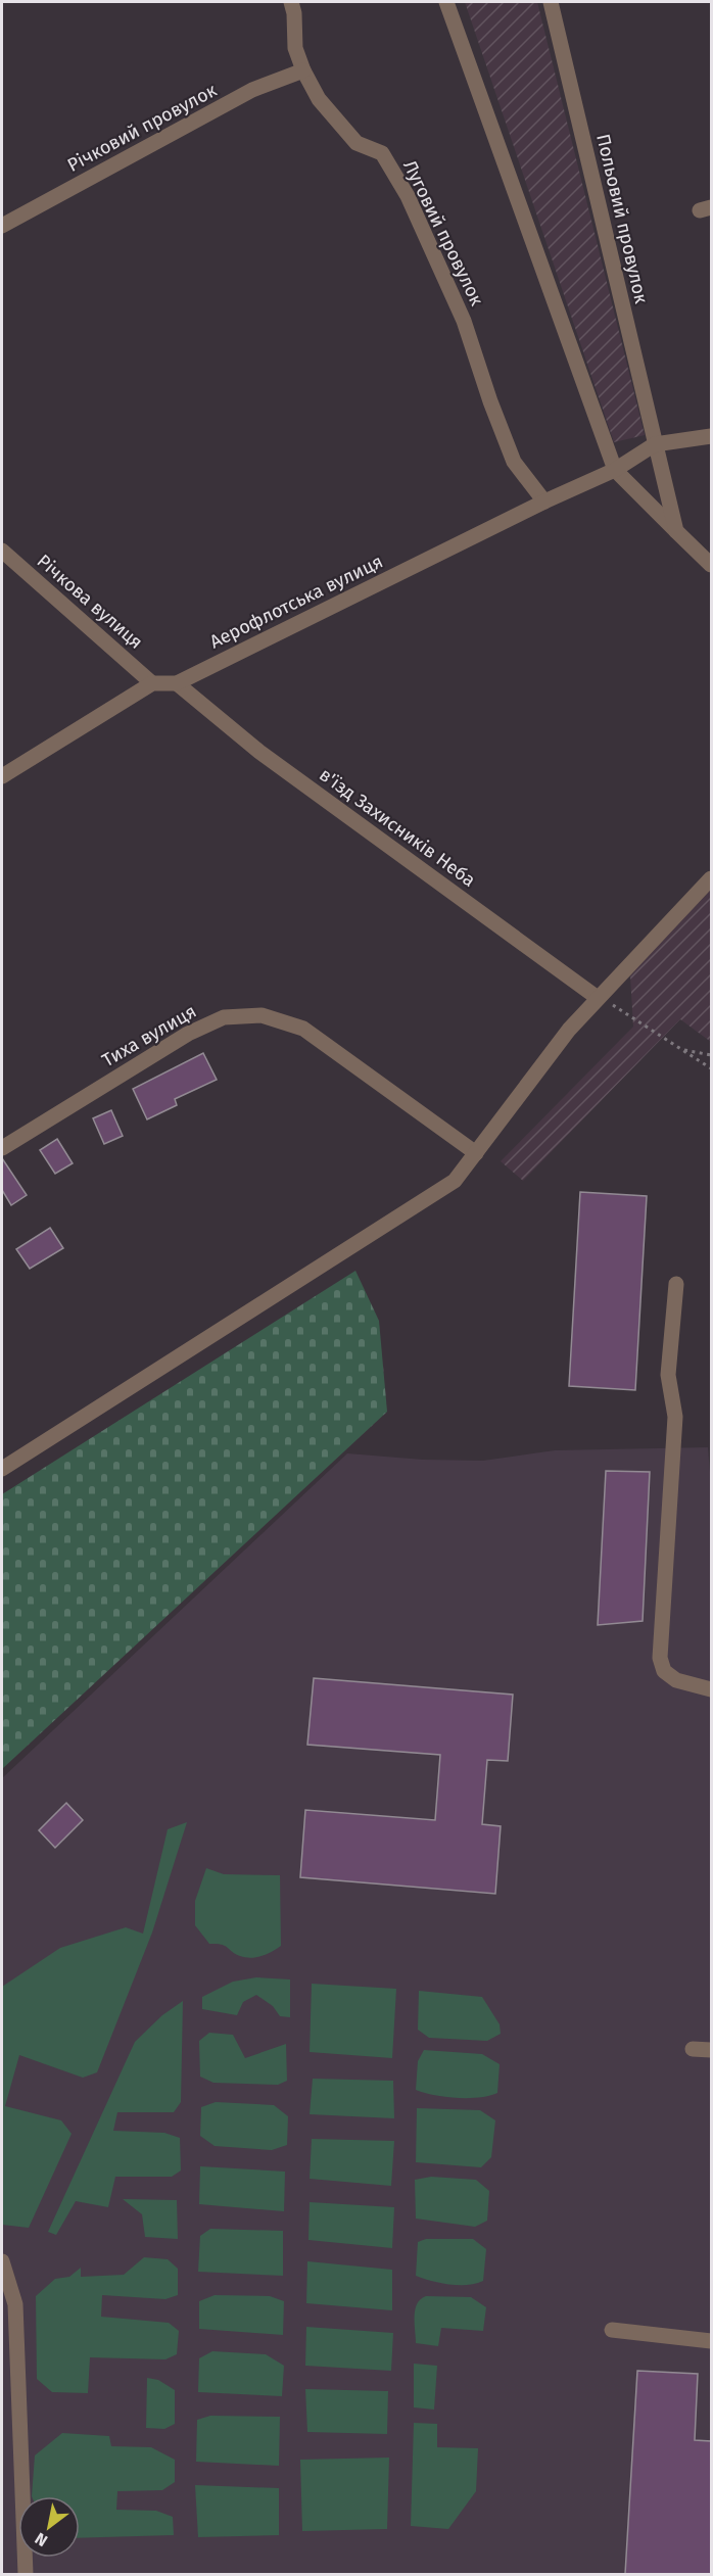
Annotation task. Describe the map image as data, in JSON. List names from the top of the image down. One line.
{"streets":{"street":["Річковий провулок","Польовий провулок","Луговий провулок","Річкова вулиця","Аерофлотська вулиця","в'їзд Захисників Неба","Тиха вулиця"]},"crossings":[["Річковий провулок","Луговий провулок"],["Польовий провулок","Аерофлотська вулиця"],["Луговий провулок","Аерофлотська вулиця"],["Річкова вулиця","Аерофлотська вулиця"],["Аерофлотська вулиця","в'їзд Захисників Неба"]],"north":"bottom left"}
